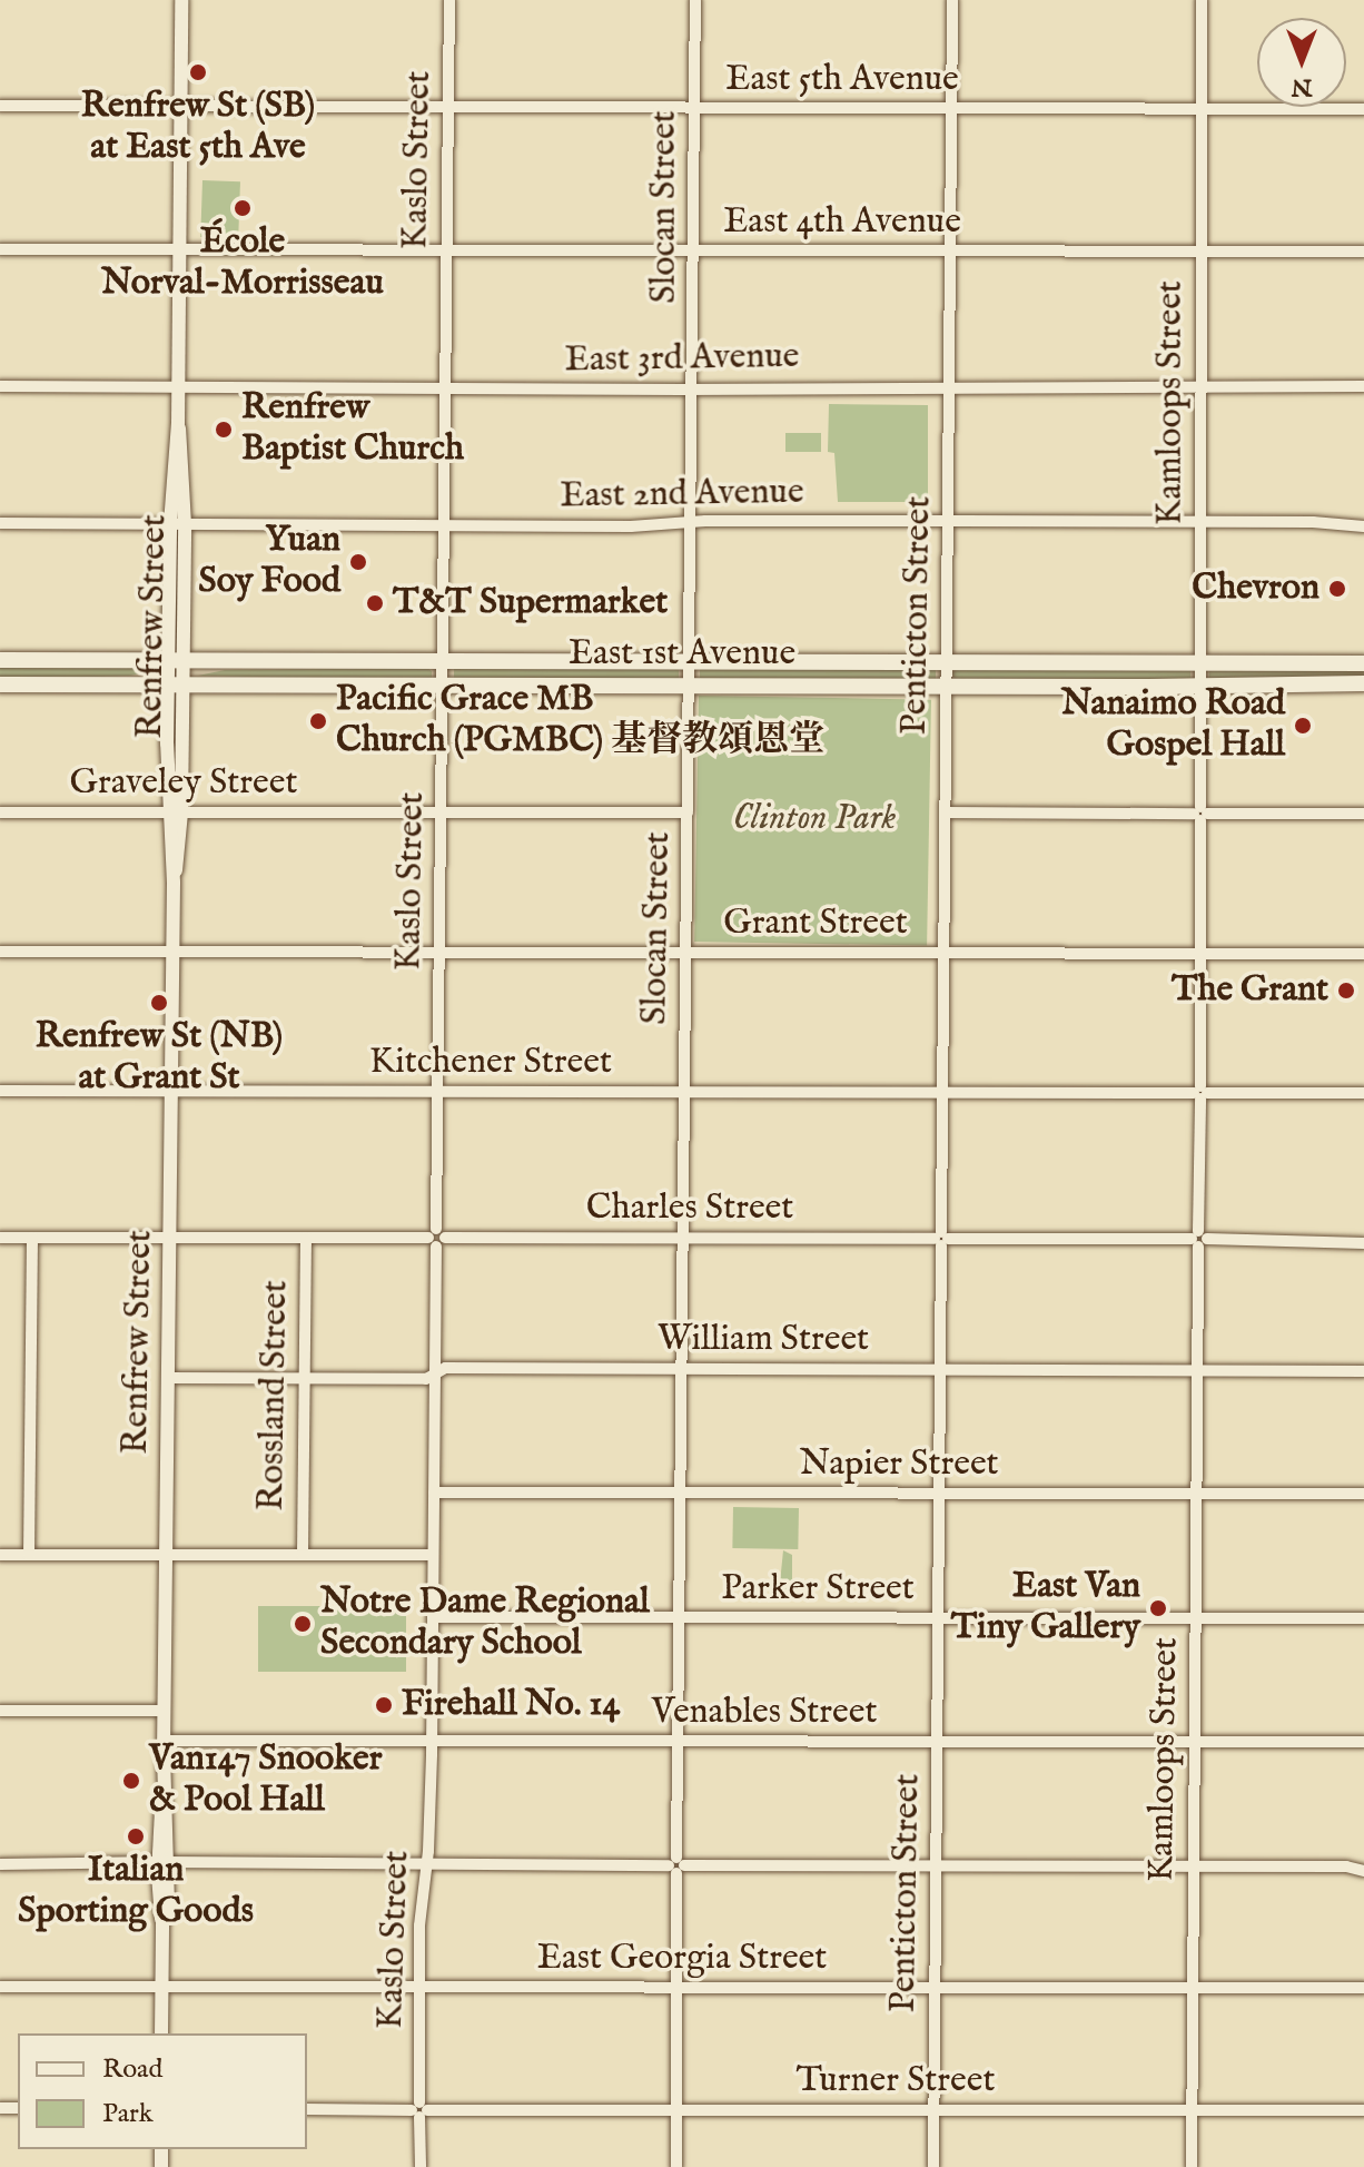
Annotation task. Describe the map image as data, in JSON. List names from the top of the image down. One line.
{"streets":{"main road":["East 1st Avenue"],"street":["East 5th Avenue","Kaslo Street","Slocan Street","East 4th Avenue","East 3rd Avenue","Kamloops Street","East 2nd Avenue","Penticton Street","Renfrew Street","Graveley Street","Grant Street","Kitchener Street","Charles Street","William Street","Rossland Street","Napier Street","Parker Street","Venables Street","East Georgia Street","Turner Street"]},"crossings":[["East 5th Avenue","Kaslo Street"],["East 5th Avenue","Slocan Street"],["East 5th Avenue","Kamloops Street"],["East 5th Avenue","Penticton Street"],["East 5th Avenue","Renfrew Street"],["Kaslo Street","East 4th Avenue"],["Kaslo Street","East 3rd Avenue"],["Kaslo Street","East 2nd Avenue"],["Kaslo Street","East 1st Avenue"],["Kaslo Street","Graveley Street"],["Kaslo Street","Grant Street"],["Kaslo Street","Kitchener Street"],["Kaslo Street","Charles Street"],["Kaslo Street","William Street"],["Kaslo Street","Napier Street"],["Kaslo Street","Parker Street"],["Kaslo Street","Venables Street"],["Kaslo Street","East Georgia Street"],["Kaslo Street","Turner Street"],["Slocan Street","East 4th Avenue"],["Slocan Street","East 3rd Avenue"],["Slocan Street","East 2nd Avenue"],["Slocan Street","East 1st Avenue"],["Slocan Street","Graveley Street"],["Slocan Street","Grant Street"],["Slocan Street","Kitchener Street"],["Slocan Street","Charles Street"],["Slocan Street","William Street"],["Slocan Street","Napier Street"],["Slocan Street","Parker Street"],["Slocan Street","Venables Street"],["Slocan Street","East Georgia Street"],["Slocan Street","Turner Street"],["East 4th Avenue","Kamloops Street"],["East 4th Avenue","Penticton Street"],["East 4th Avenue","Renfrew Street"],["East 3rd Avenue","Kamloops Street"],["East 3rd Avenue","Penticton Street"],["East 3rd Avenue","Renfrew Street"],["Kamloops Street","East 2nd Avenue"],["Kamloops Street","East 1st Avenue"],["Kamloops Street","Grant Street"],["Kamloops Street","Kitchener Street"],["Kamloops Street","Charles Street"],["Kamloops Street","William Street"],["Kamloops Street","Napier Street"],["Kamloops Street","Parker Street"],["Kamloops Street","Venables Street"],["Kamloops Street","East Georgia Street"],["Kamloops Street","Turner Street"],["East 2nd Avenue","Penticton Street"],["East 2nd Avenue","Renfrew Street"],["Penticton Street","East 1st Avenue"],["Penticton Street","Grant Street"],["Penticton Street","Kitchener Street"],["Penticton Street","Charles Street"],["Penticton Street","William Street"],["Penticton Street","Napier Street"],["Penticton Street","Parker Street"],["Penticton Street","Venables Street"],["Penticton Street","East Georgia Street"],["Penticton Street","Turner Street"],["Renfrew Street","East 1st Avenue"],["Renfrew Street","Graveley Street"],["Renfrew Street","Grant Street"],["Renfrew Street","Kitchener Street"],["Renfrew Street","Charles Street"],["Renfrew Street","William Street"],["Renfrew Street","Venables Street"],["Renfrew Street","East Georgia Street"],["Charles Street","Rossland Street"],["William Street","Rossland Street"]],"parks":["Clinton Park"],"places":["Renfrew St (SB) at East 5th Ave","École Norval-Morrisseau","Renfrew Baptist Church","Yuan Soy Food","Chevron","T&T Supermarket","Pacific Grace MB Church (PGMBC) 基督教頌恩堂","Nanaimo Road Gospel Hall","The Grant","Renfrew St (NB) at Grant St","East Van Tiny Gallery","Notre Dame Regional Secondary School","Firehall No. 14","Van147 Snooker & Pool Hall","Italian Sporting Goods"],"legend":["Road","Park"],"north":"bottom"}
